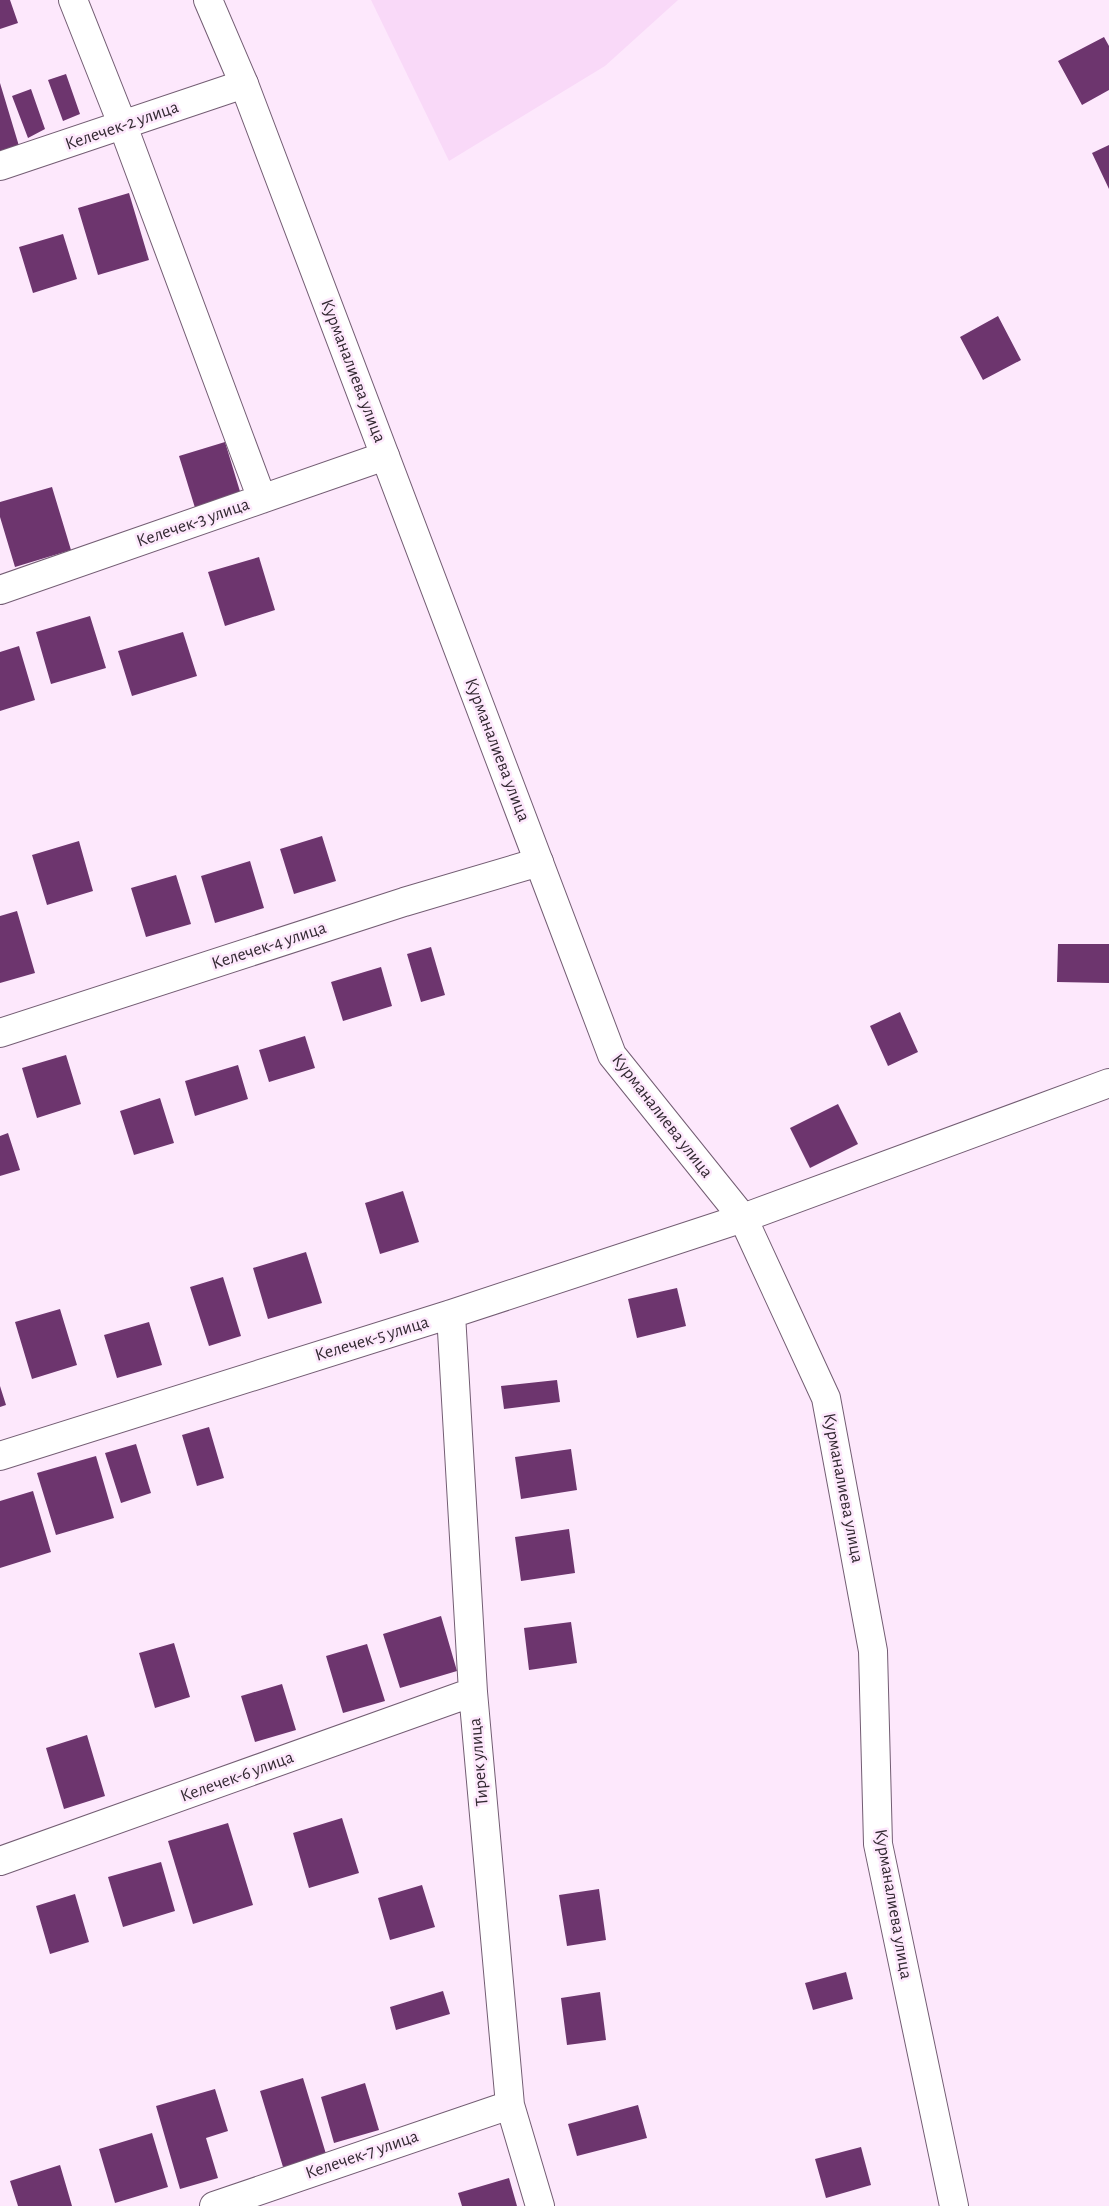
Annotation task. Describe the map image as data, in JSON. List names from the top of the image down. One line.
{"streets":{"street":["Келечек-2 улица","Курманалиева улица","Келечек-3 улица","Келечек-4 улица","Келечек-5 улица","Тирек улица","Келечек-6 улица","Келечек-7 улица"]},"crossings":[["Келечек-2 улица","Курманалиева улица"],["Курманалиева улица","Келечек-3 улица"],["Курманалиева улица","Келечек-4 улица"],["Курманалиева улица","Келечек-5 улица"],["Келечек-5 улица","Тирек улица"],["Тирек улица","Келечек-6 улица"],["Тирек улица","Келечек-7 улица"]]}
